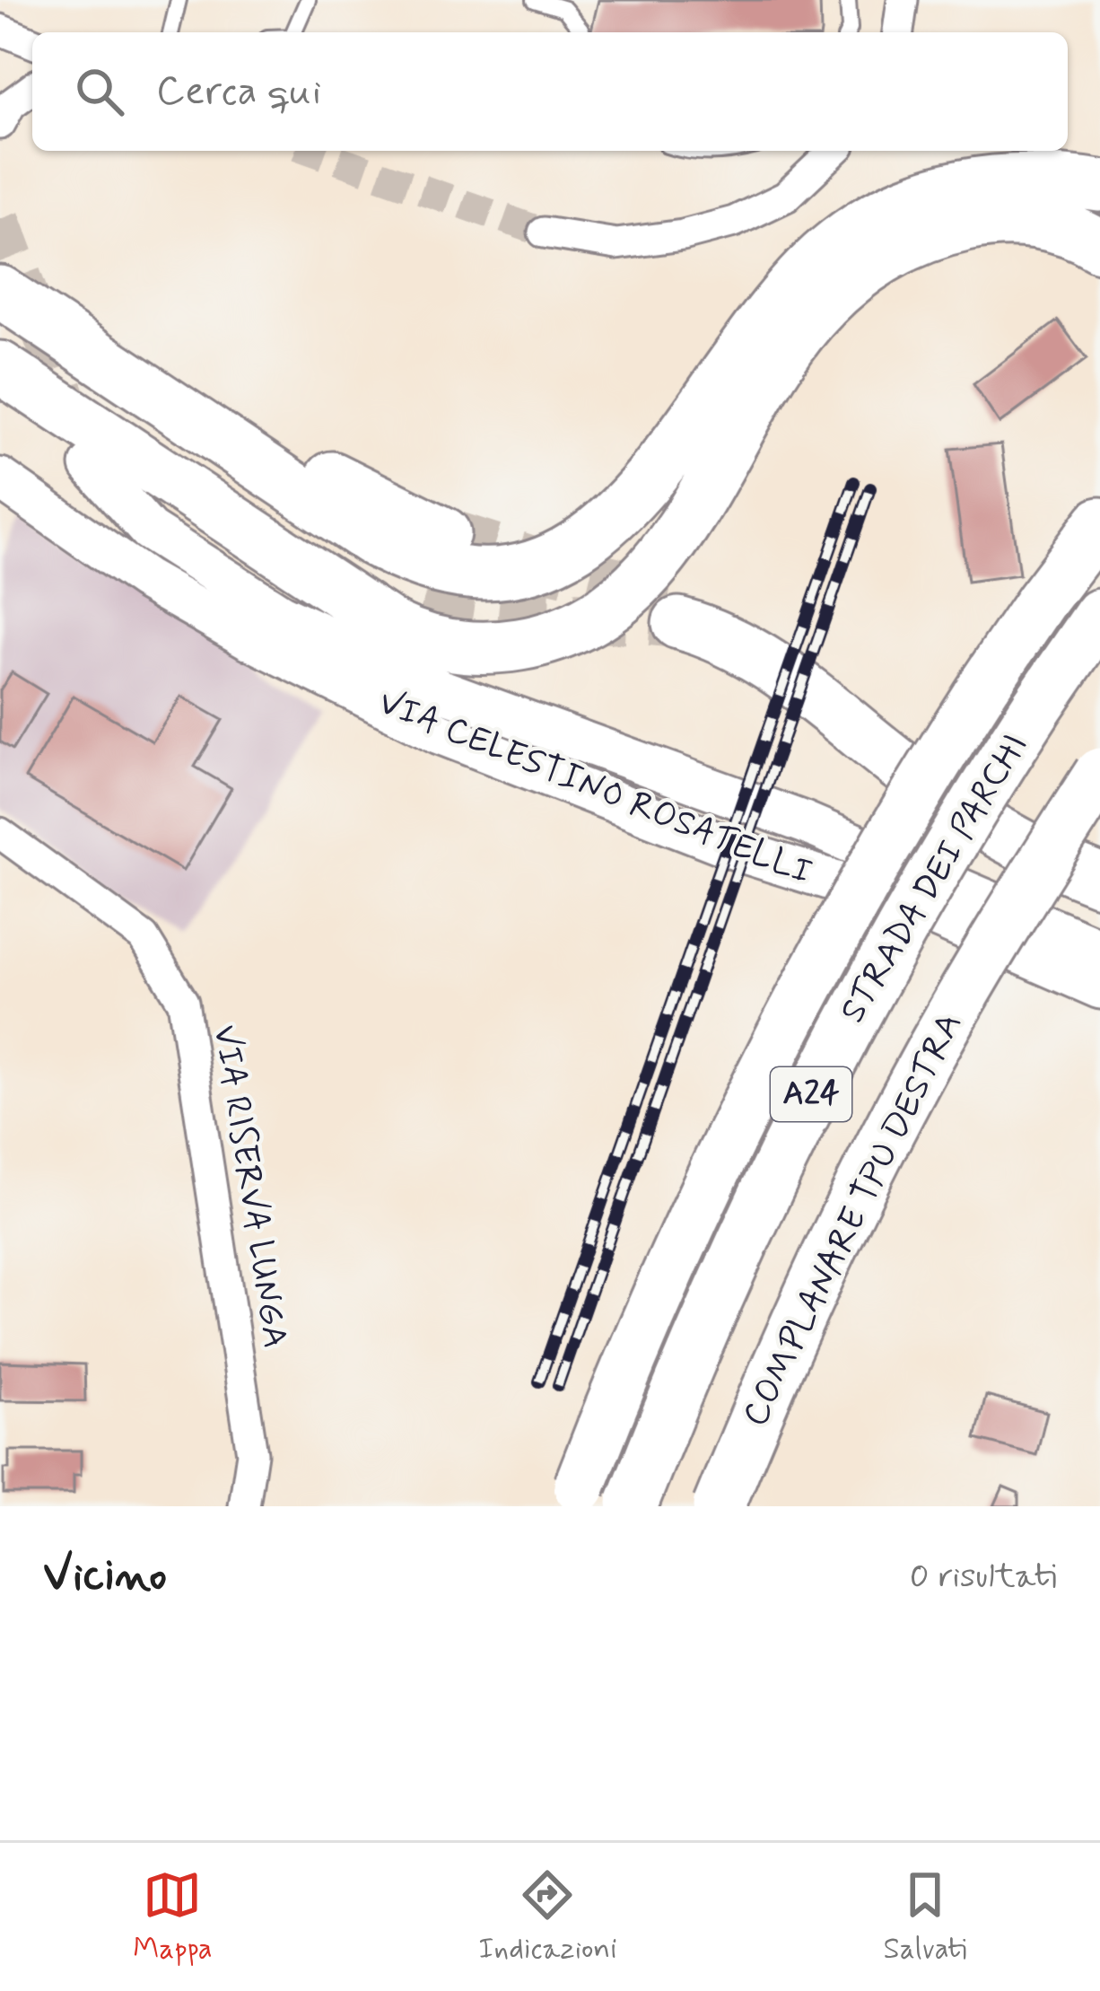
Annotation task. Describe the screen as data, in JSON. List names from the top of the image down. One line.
{"streets":{"highway":["STRADA DEI PARCHI","A24","COMPLANARE TPU DESTRA"],"street":["VIA CELESTINO ROSATELLI","VIA RISERVA LUNGA"]},"page":{"search":"Cerca qui","heading":["Vicino","0 risultati"],"nav":["Mappa","Indicazioni","Salvati"]}}
